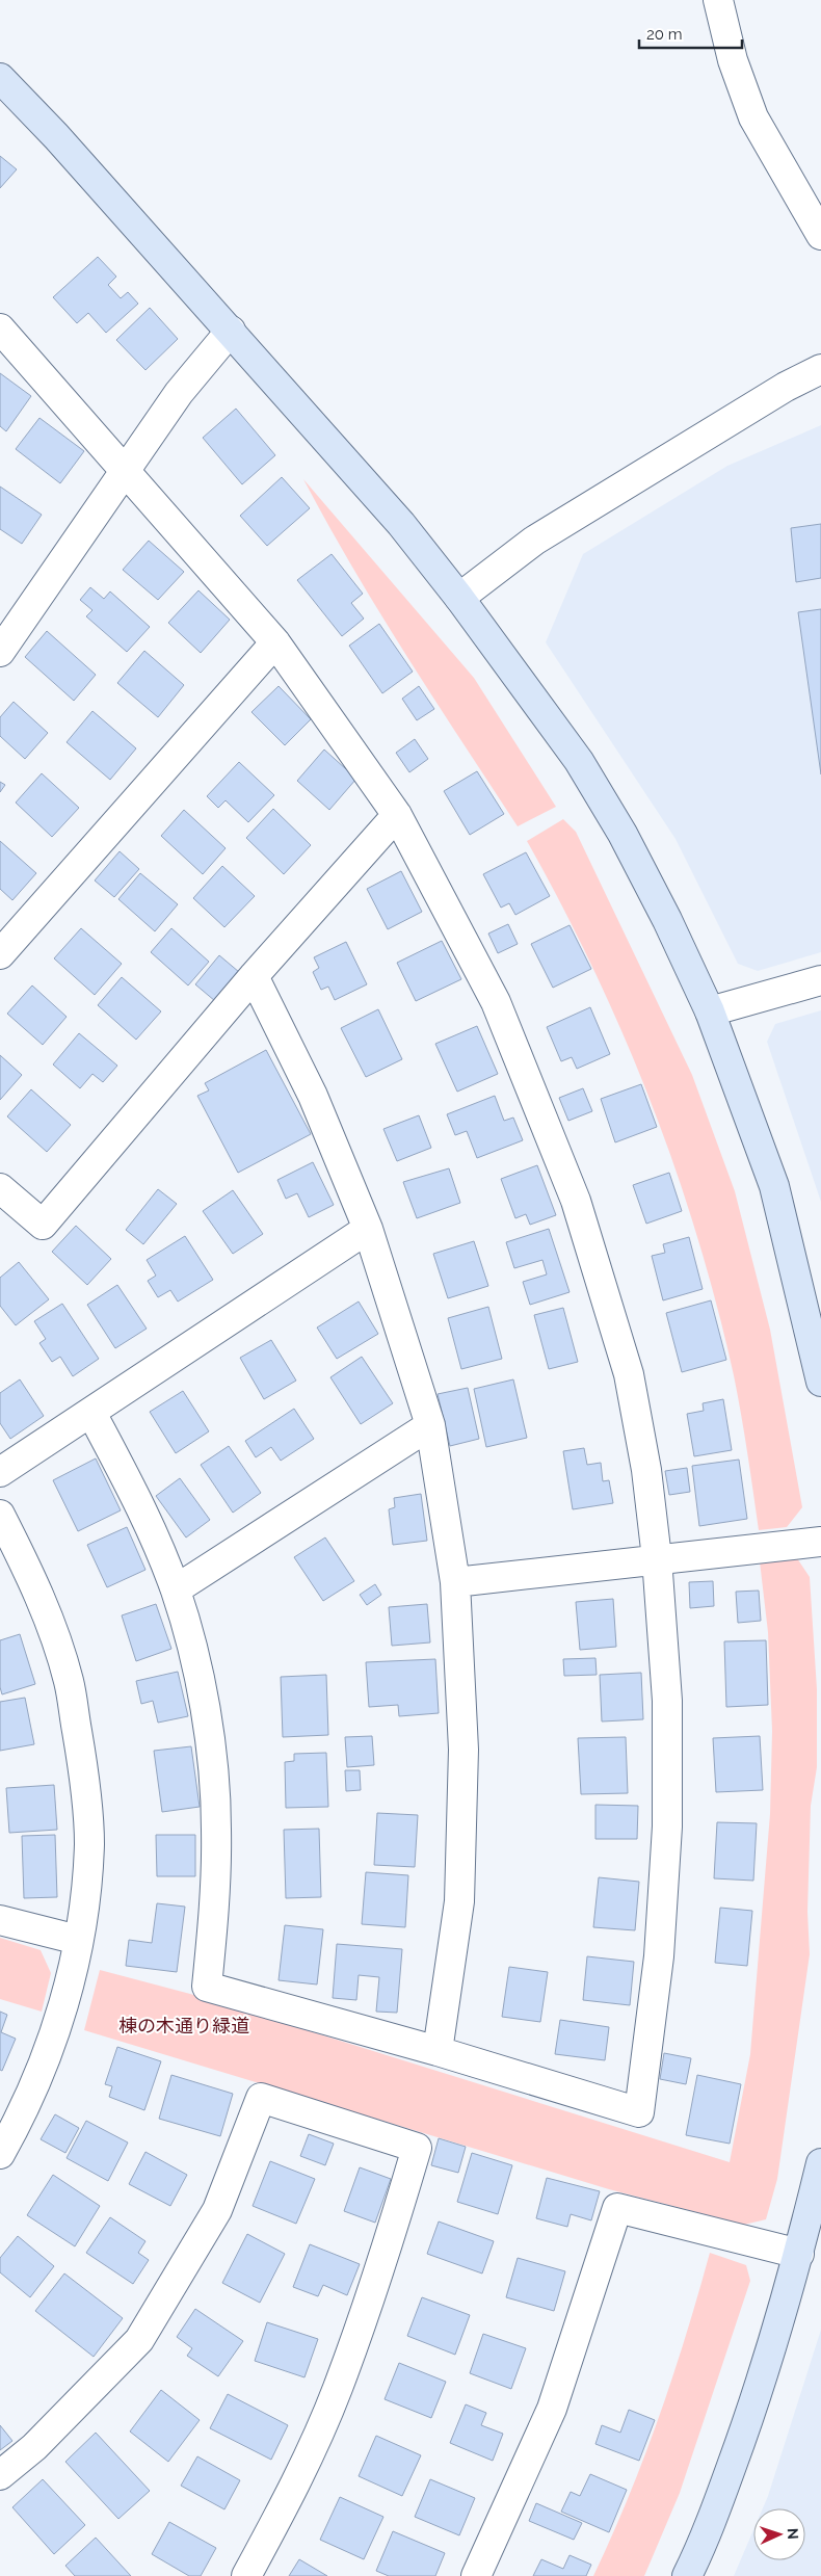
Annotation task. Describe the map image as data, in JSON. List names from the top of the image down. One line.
{"parks":["棟の木通り緑道"],"scale_bar":"20 m","north":"right"}
